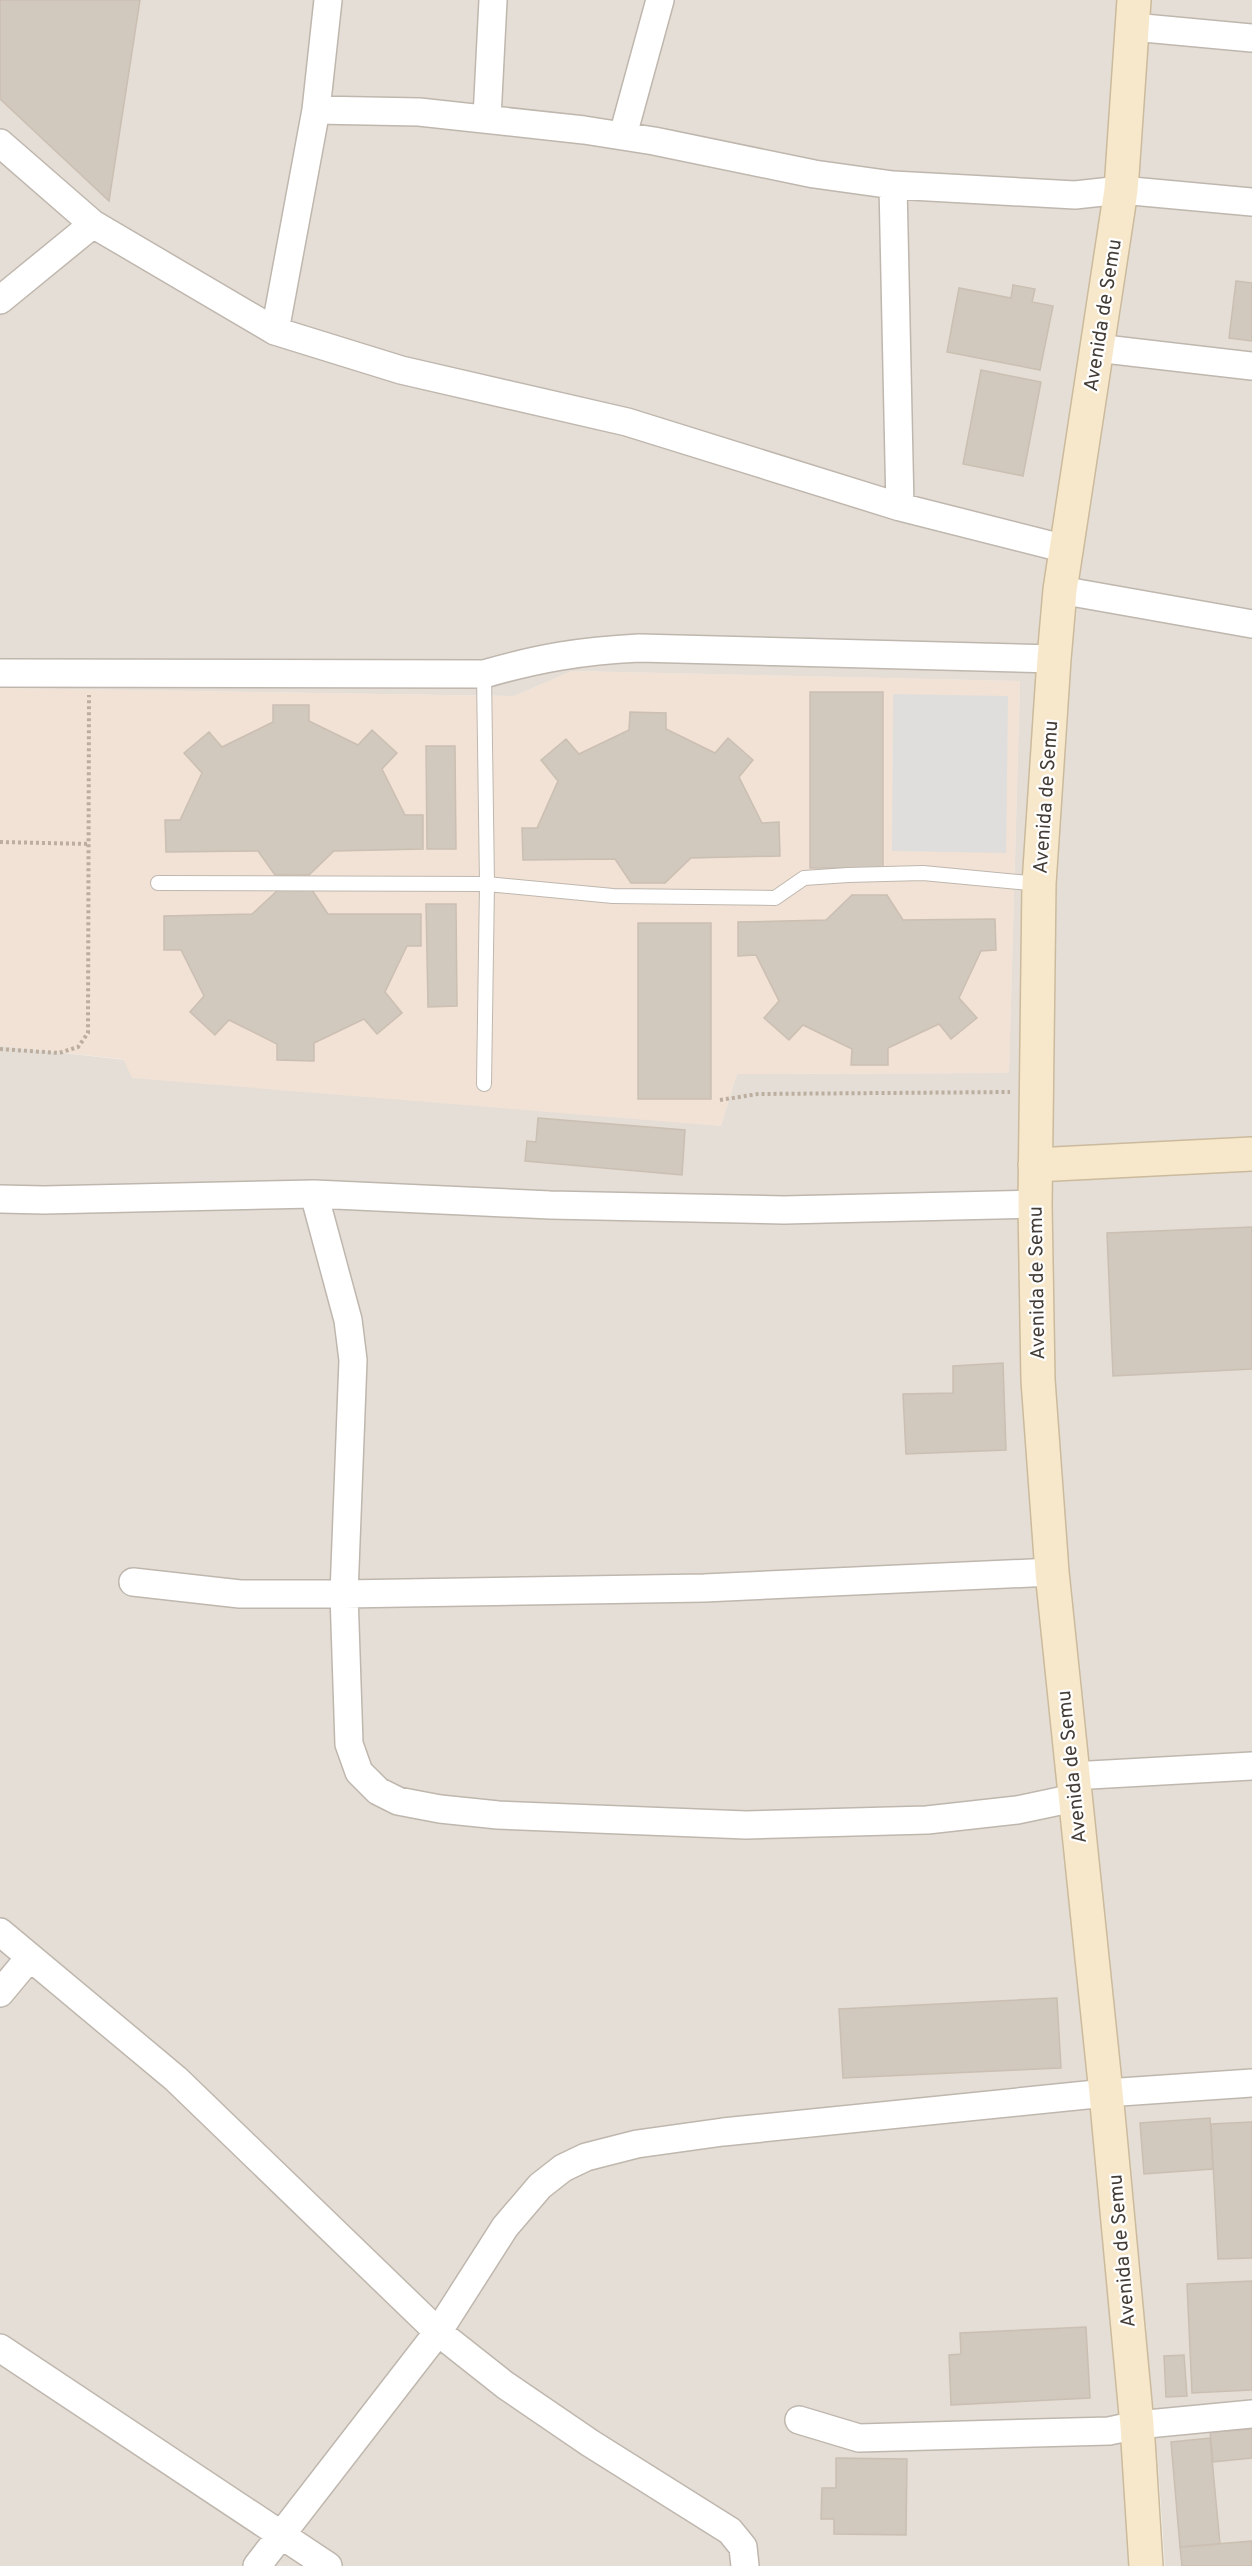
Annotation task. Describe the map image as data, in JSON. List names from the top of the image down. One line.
{"streets":{"main road":["Avenida de Semu"]}}
